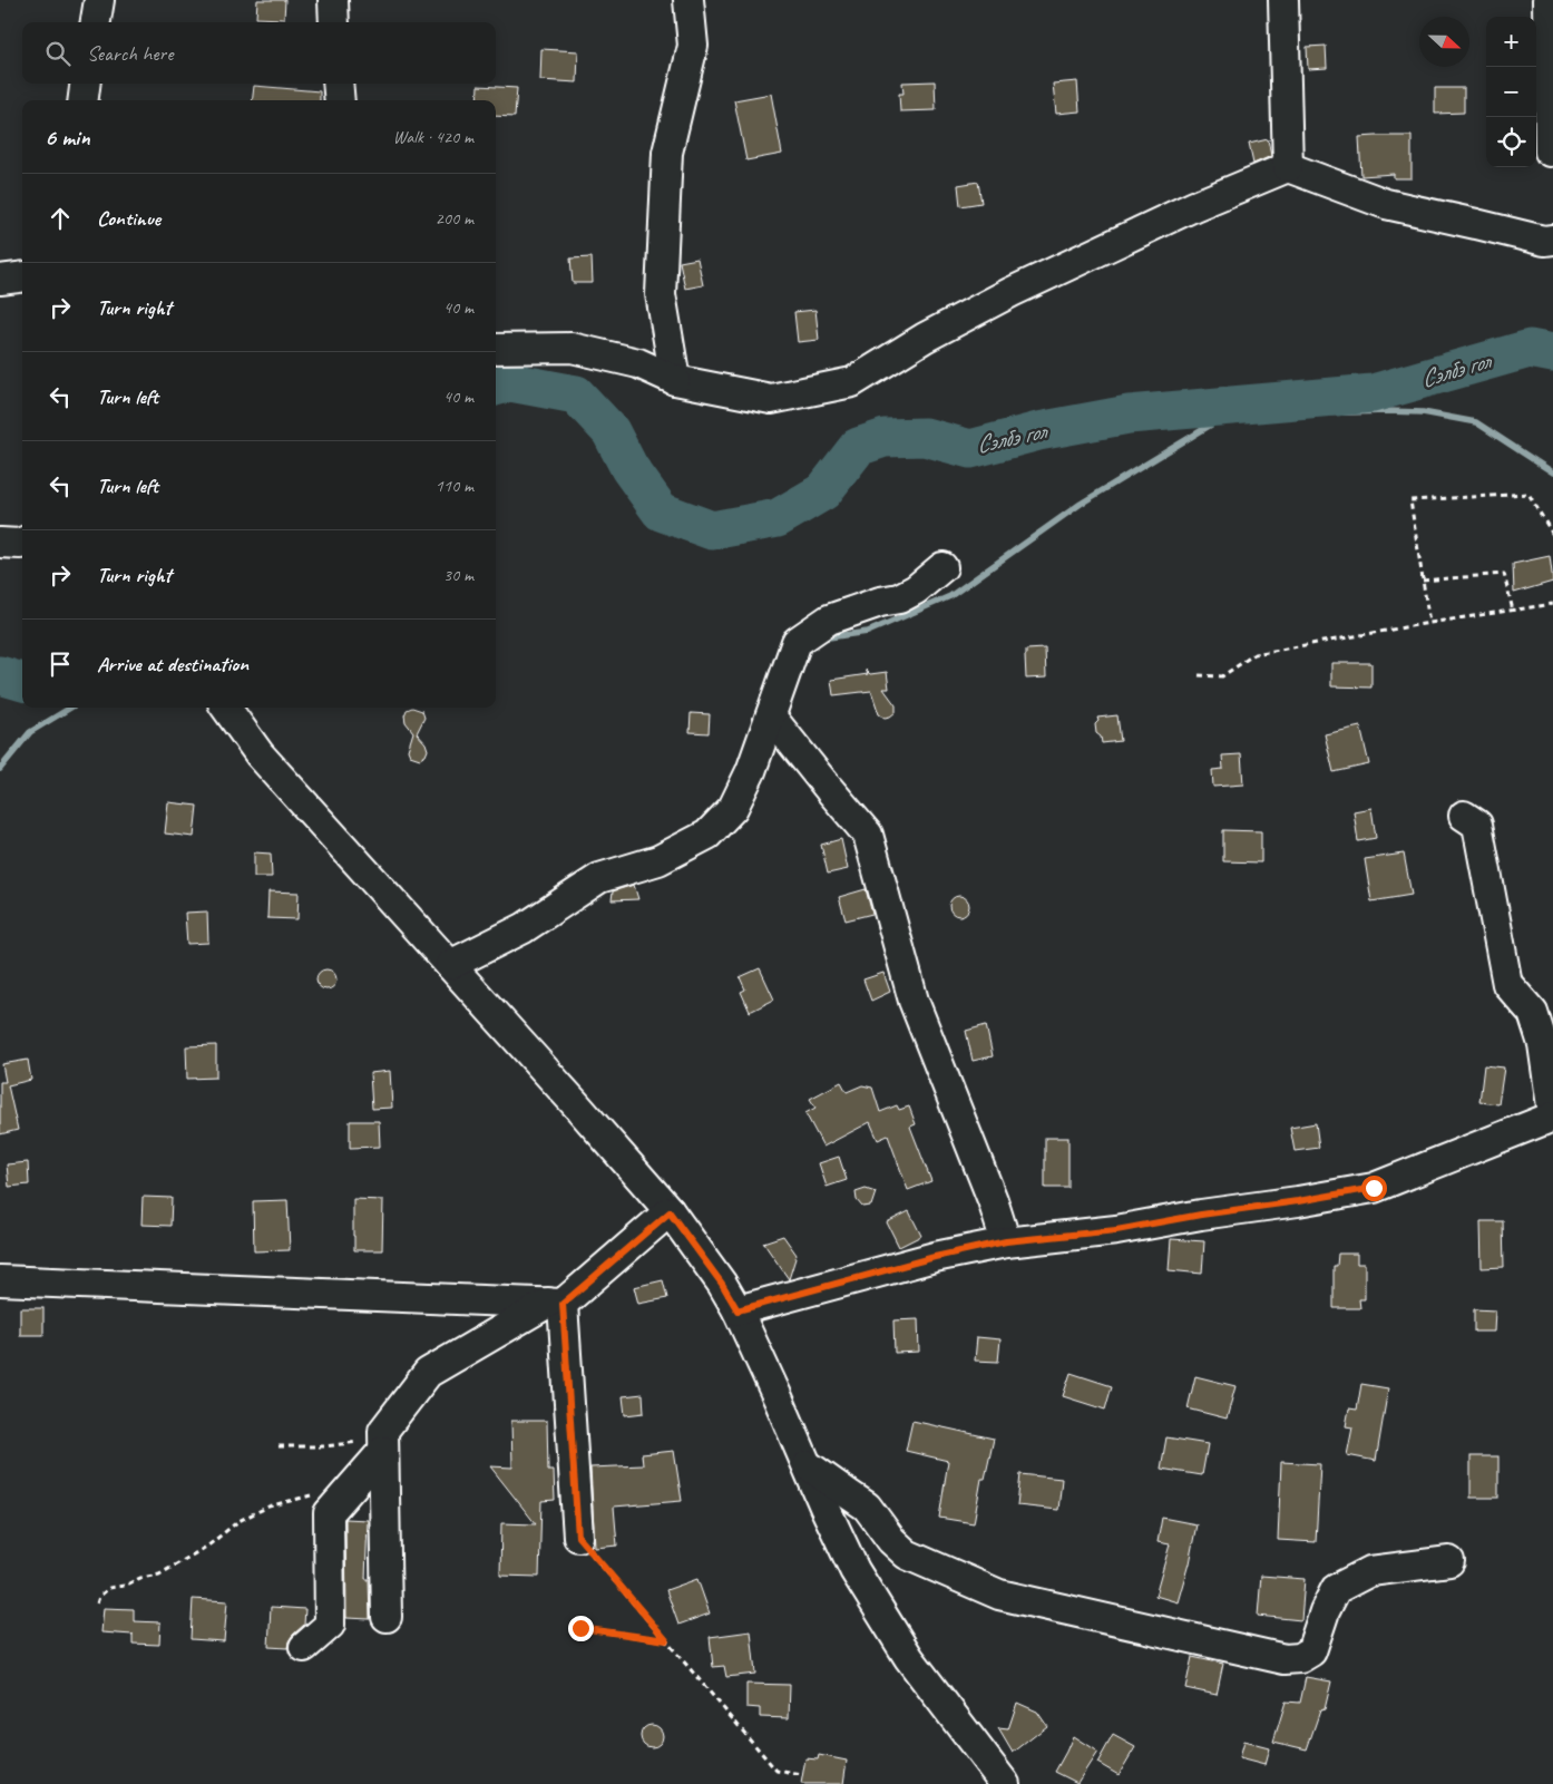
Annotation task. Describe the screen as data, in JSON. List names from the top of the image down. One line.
{"water":["Сэлбэ гол"],"north":"right","page":{"map_buttons":["+","−"],"search":"Search here","heading":["6 min","Walk · 420 m"],"list":[["Continue","200 m"],["Turn right","40 m"],["Turn left","40 m"],["Turn left","110 m"],["Turn right","30 m"],"Arrive at destination"]}}
